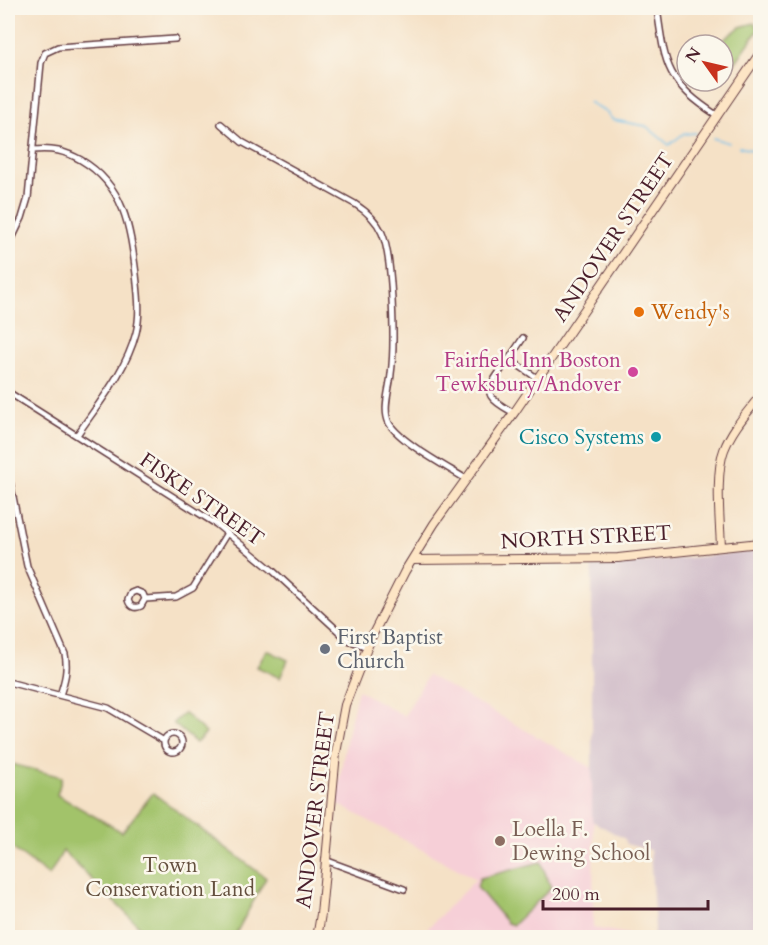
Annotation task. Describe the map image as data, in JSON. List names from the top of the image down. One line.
{"streets":{"main road":["ANDOVER STREET","NORTH STREET"],"street":["FISKE STREET"]},"crossings":[["ANDOVER STREET","FISKE STREET"],["ANDOVER STREET","NORTH STREET"]],"parks":["Town Conservation Land"],"places":["Wendy's","Fairfield Inn Boston Tewksbury/Andover","Cisco Systems","First Baptist Church","Loella F. Dewing School"],"scale_bar":"200 m","north":"top left"}
